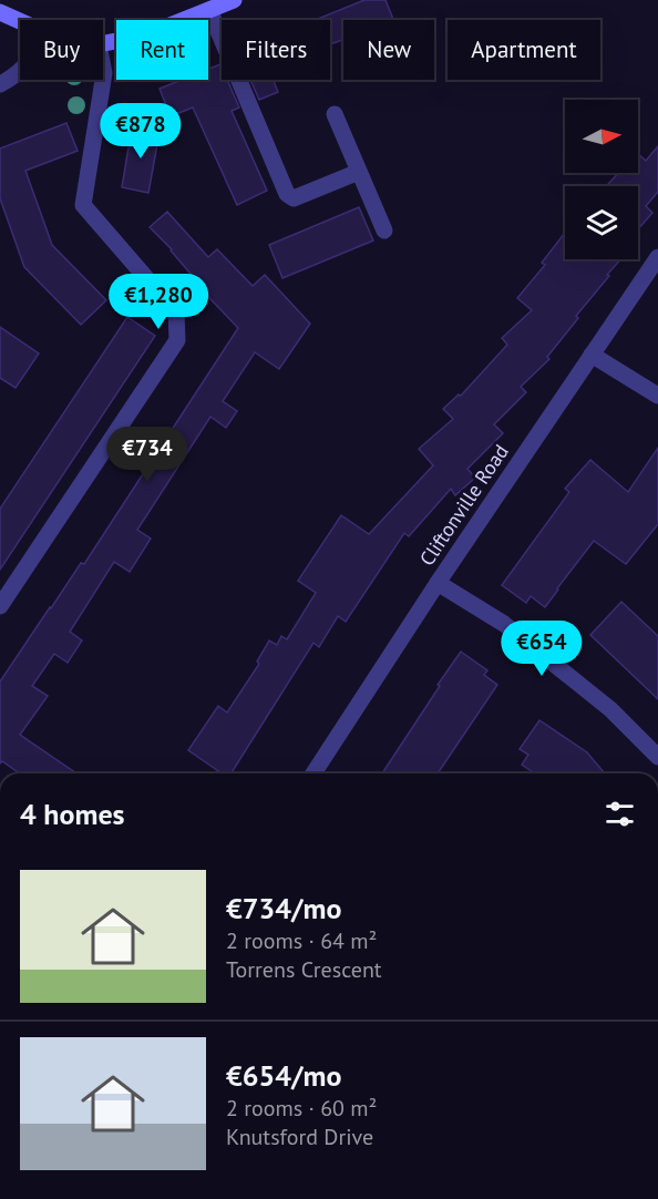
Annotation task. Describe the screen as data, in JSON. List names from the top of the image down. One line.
{"streets":{"street":["Cliftonville Road"]},"north":"right","page":{"chip":["Buy","Rent","Filters","New","Apartment"],"price":["€878","€1,280","€734","€654"],"heading":"4 homes","list":[{"name":"€734/mo","note":"2 rooms · 64 m² · Torrens Crescent"},{"name":"€654/mo","note":"2 rooms · 60 m² · Knutsford Drive"}]}}
